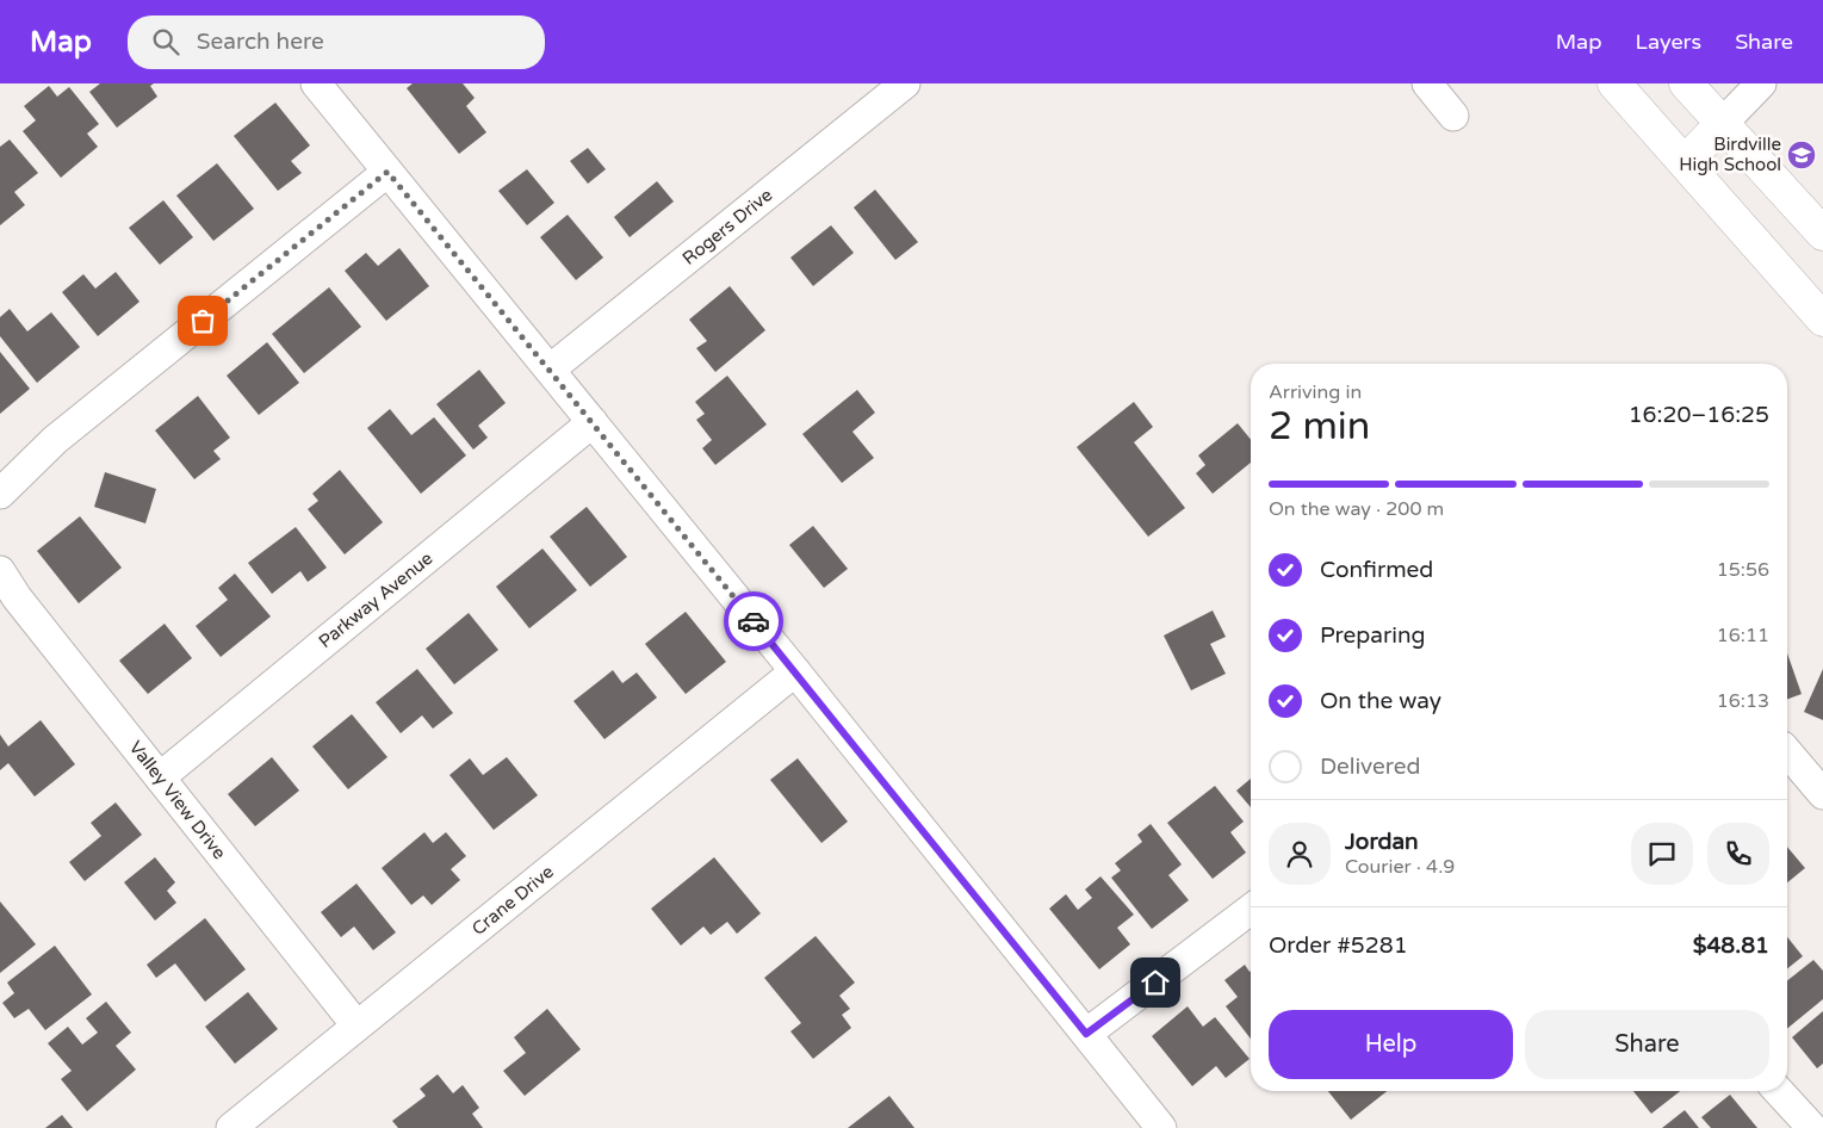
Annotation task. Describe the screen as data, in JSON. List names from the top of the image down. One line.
{"streets":{"street":["Rogers Drive","Parkway Avenue","Valley View Drive","Crane Drive"]},"crossings":[["Parkway Avenue","Valley View Drive"],["Valley View Drive","Crane Drive"]],"places":{"school or university":["Birdville High School"]},"page":{"header":"Map","search":"Search here","nav":["Map","Layers","Share"],"heading":["2 min","Arriving in","16:20–16:25"],"panel":["Jordan","Courier · 4.9","Order #5281","$48.81"],"bar":"On the way · 200 m","list":[["Confirmed","15:56"],["Preparing","16:11"],["On the way","16:13"],"Delivered"],"buttons":["Help","Share"]}}
